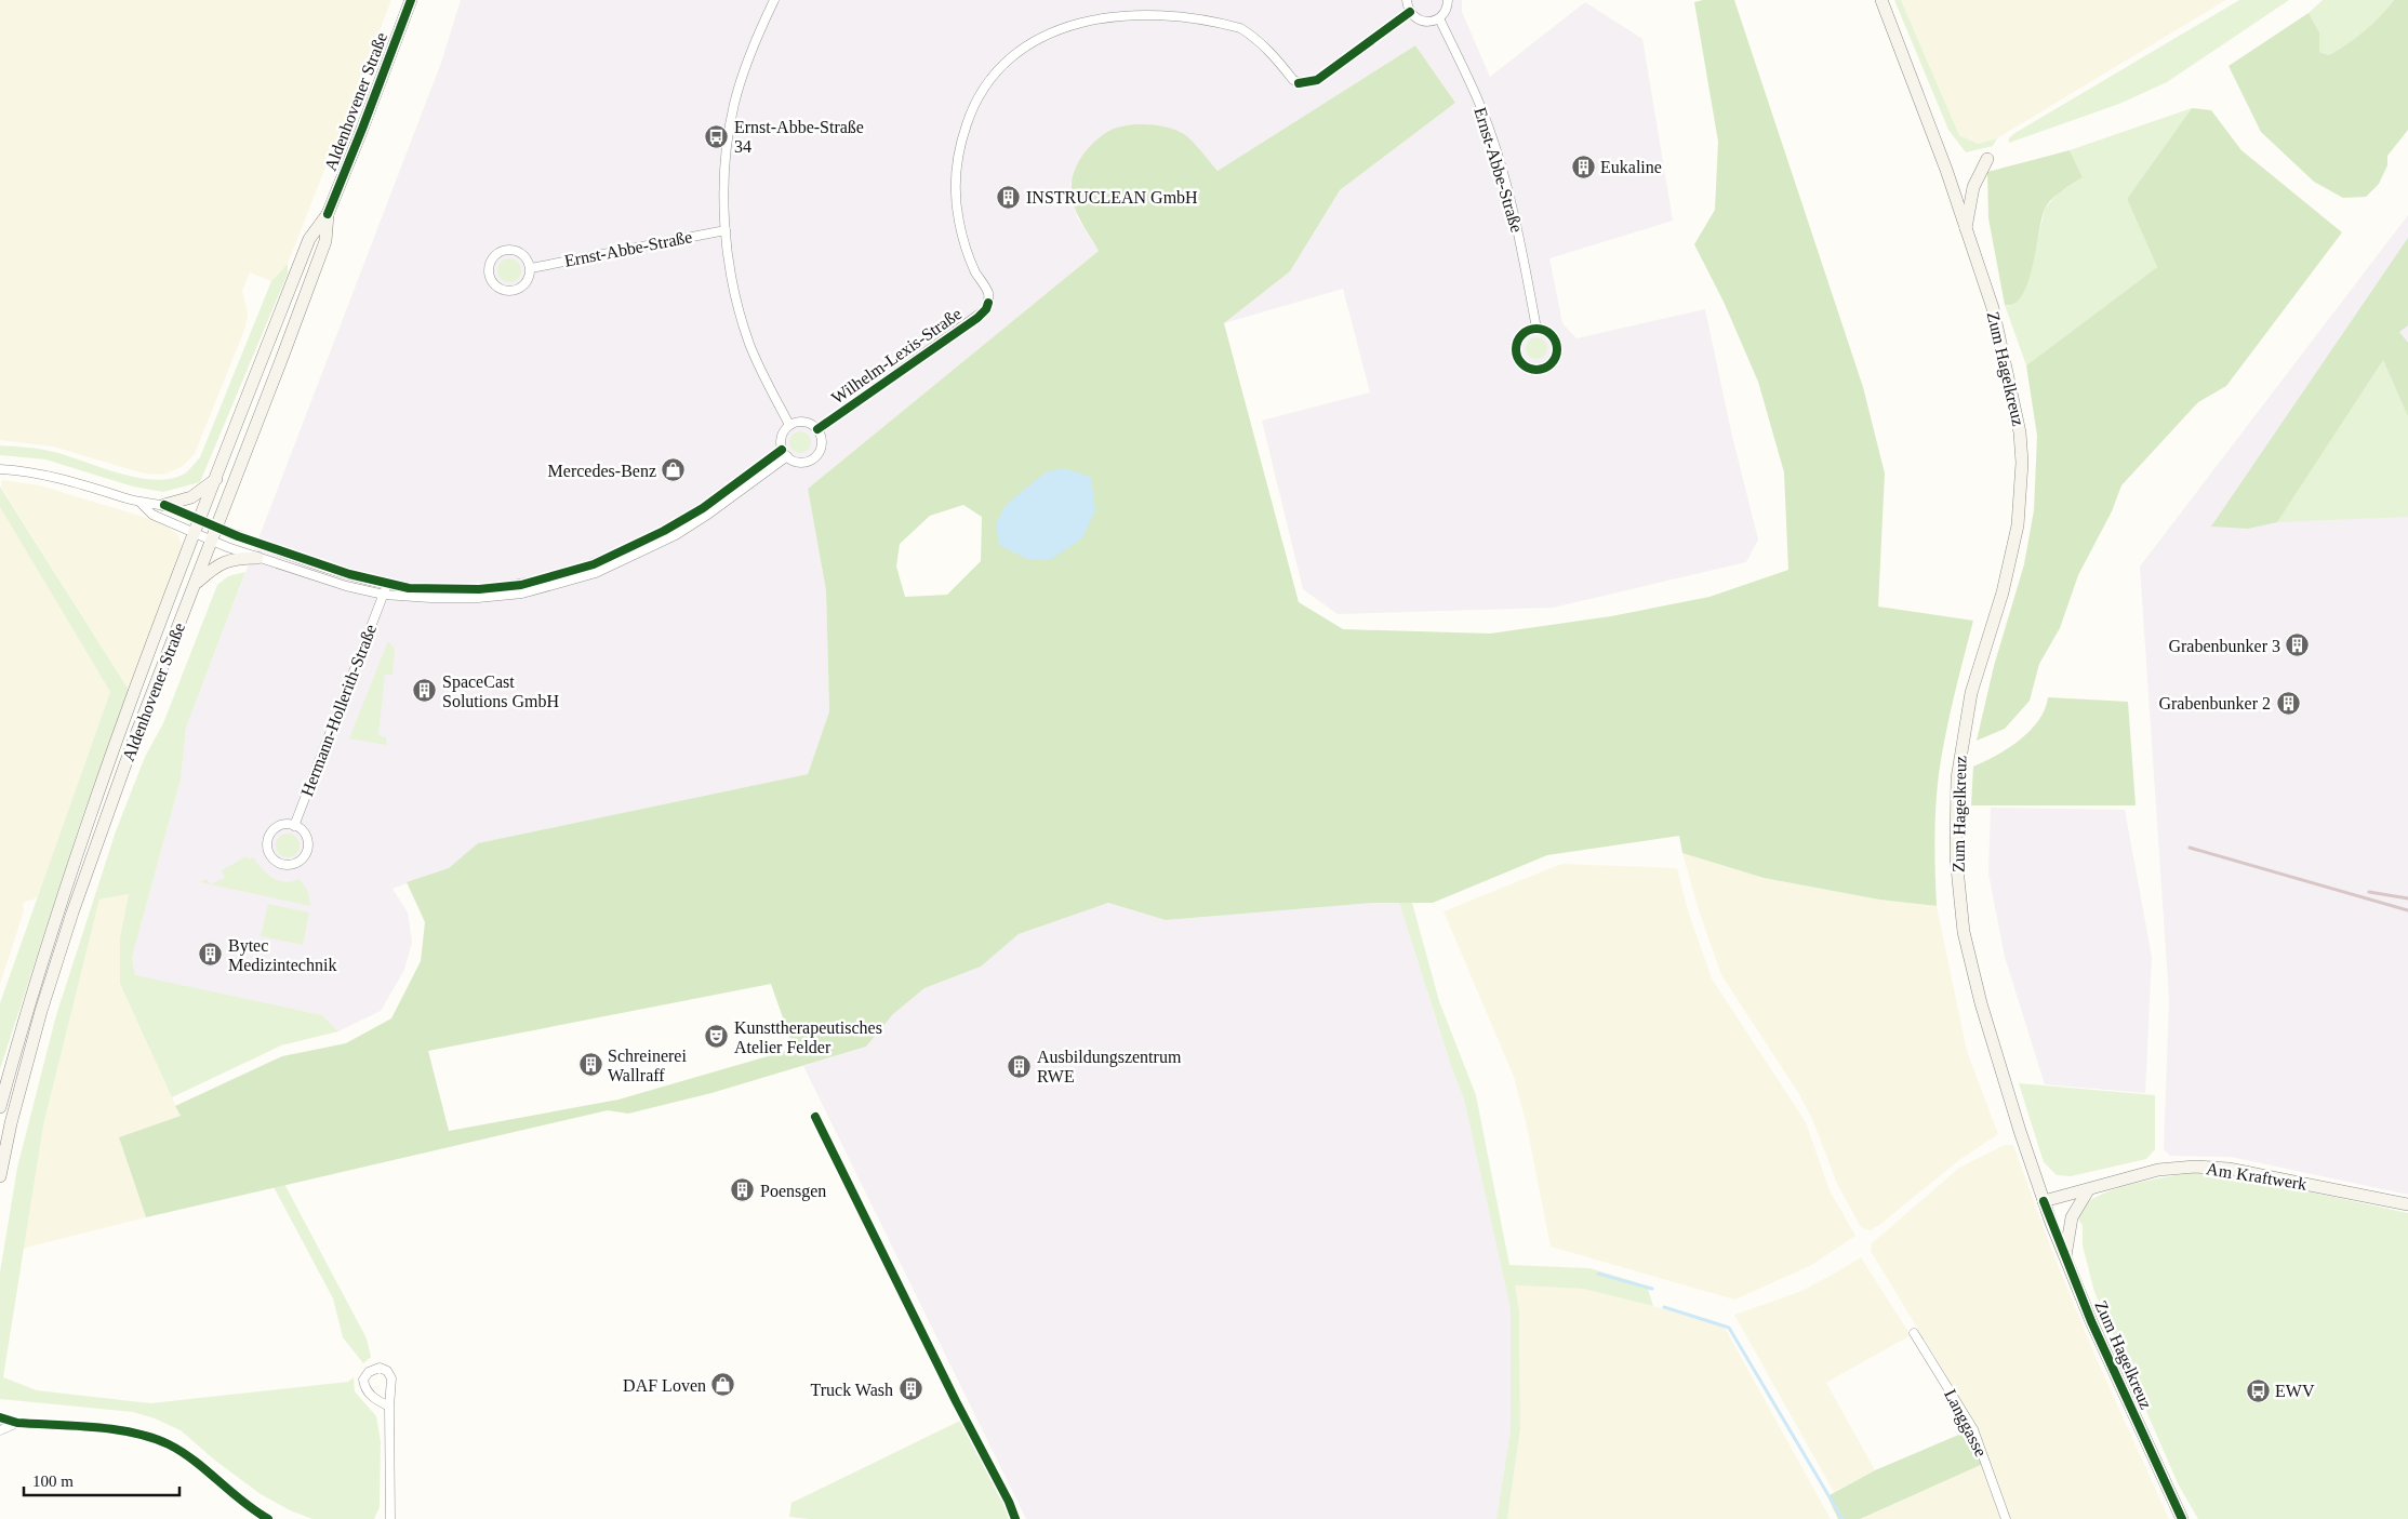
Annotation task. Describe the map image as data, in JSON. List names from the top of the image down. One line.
{"streets":{"main road":["Aldenhovener Straße","Zum Hagelkreuz","Am Kraftwerk"],"street":["Ernst-Abbe-Straße","Wilhelm-Lexis-Straße","Hermann-Hollerith-Straße","Langgasse"]},"crossings":[["Zum Hagelkreuz","Am Kraftwerk"]],"places":{"bus stop":["Ernst-Abbe-Straße 34","EWV"],"building":["Eukaline","INSTRUCLEAN GmbH","Grabenbunker 3","SpaceCast Solutions GmbH","Grabenbunker 2","Bytec Medizintechnik","Schreinerei Wallraff","Ausbildungszentrum RWE","Poensgen","Truck Wash"],"shop":["Mercedes-Benz","DAF Loven"],"theatre":["Kunsttherapeutisches Atelier Felder"]},"scale_bar":"100 m"}
